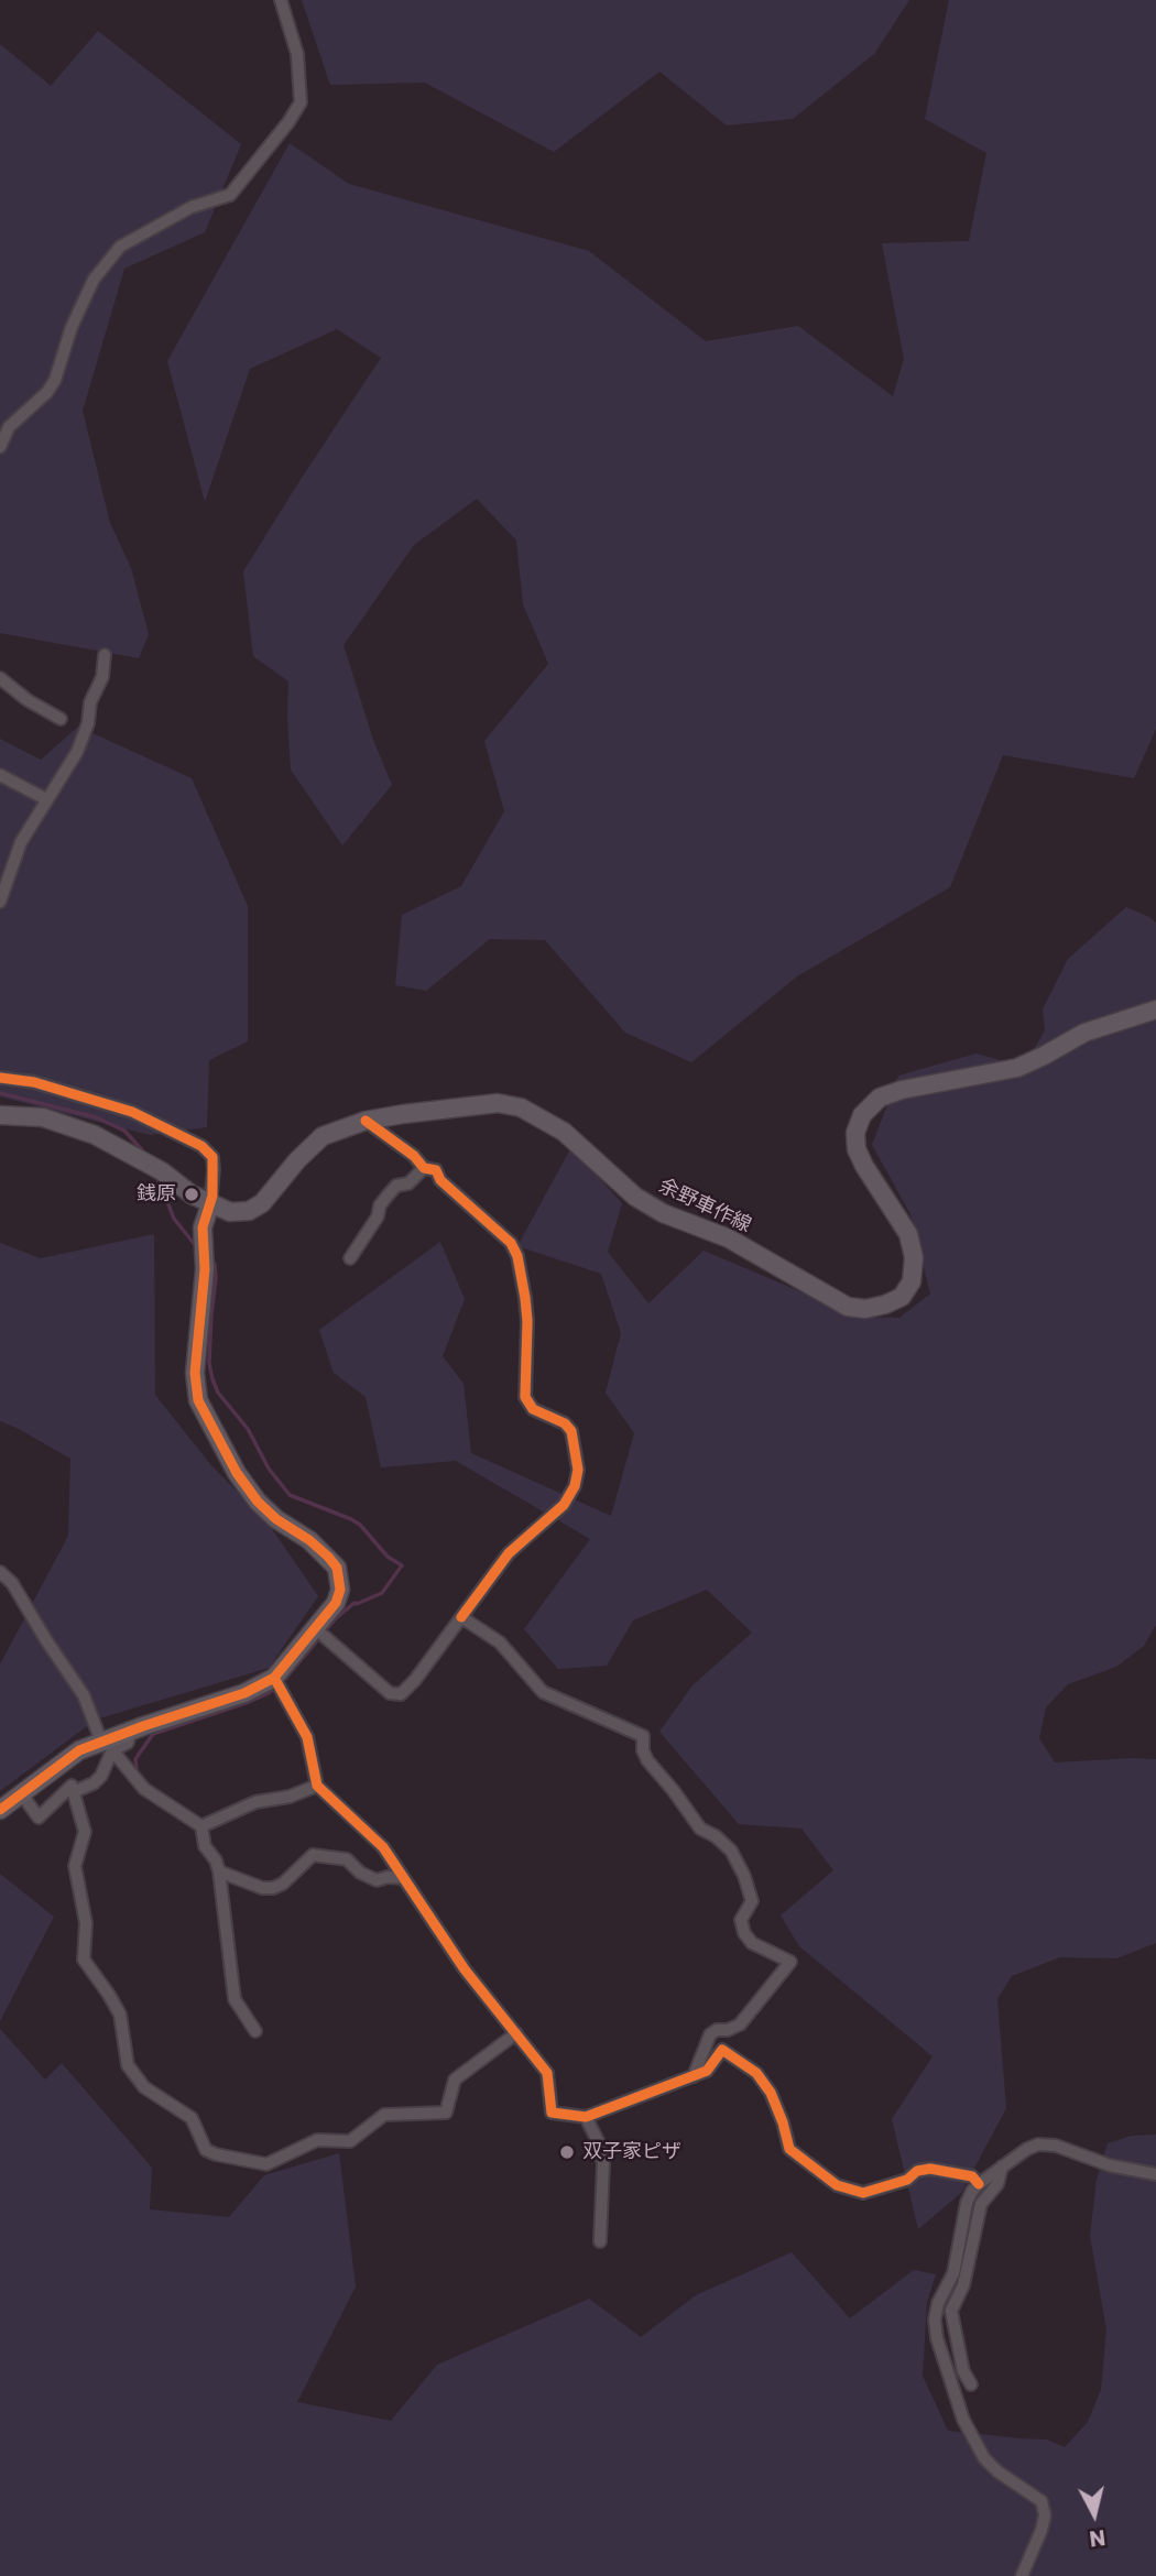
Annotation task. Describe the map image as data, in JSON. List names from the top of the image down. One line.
{"streets":{"main road":["余野車作線"]},"places":["銭原","双子家ピザ"],"north":"bottom"}
